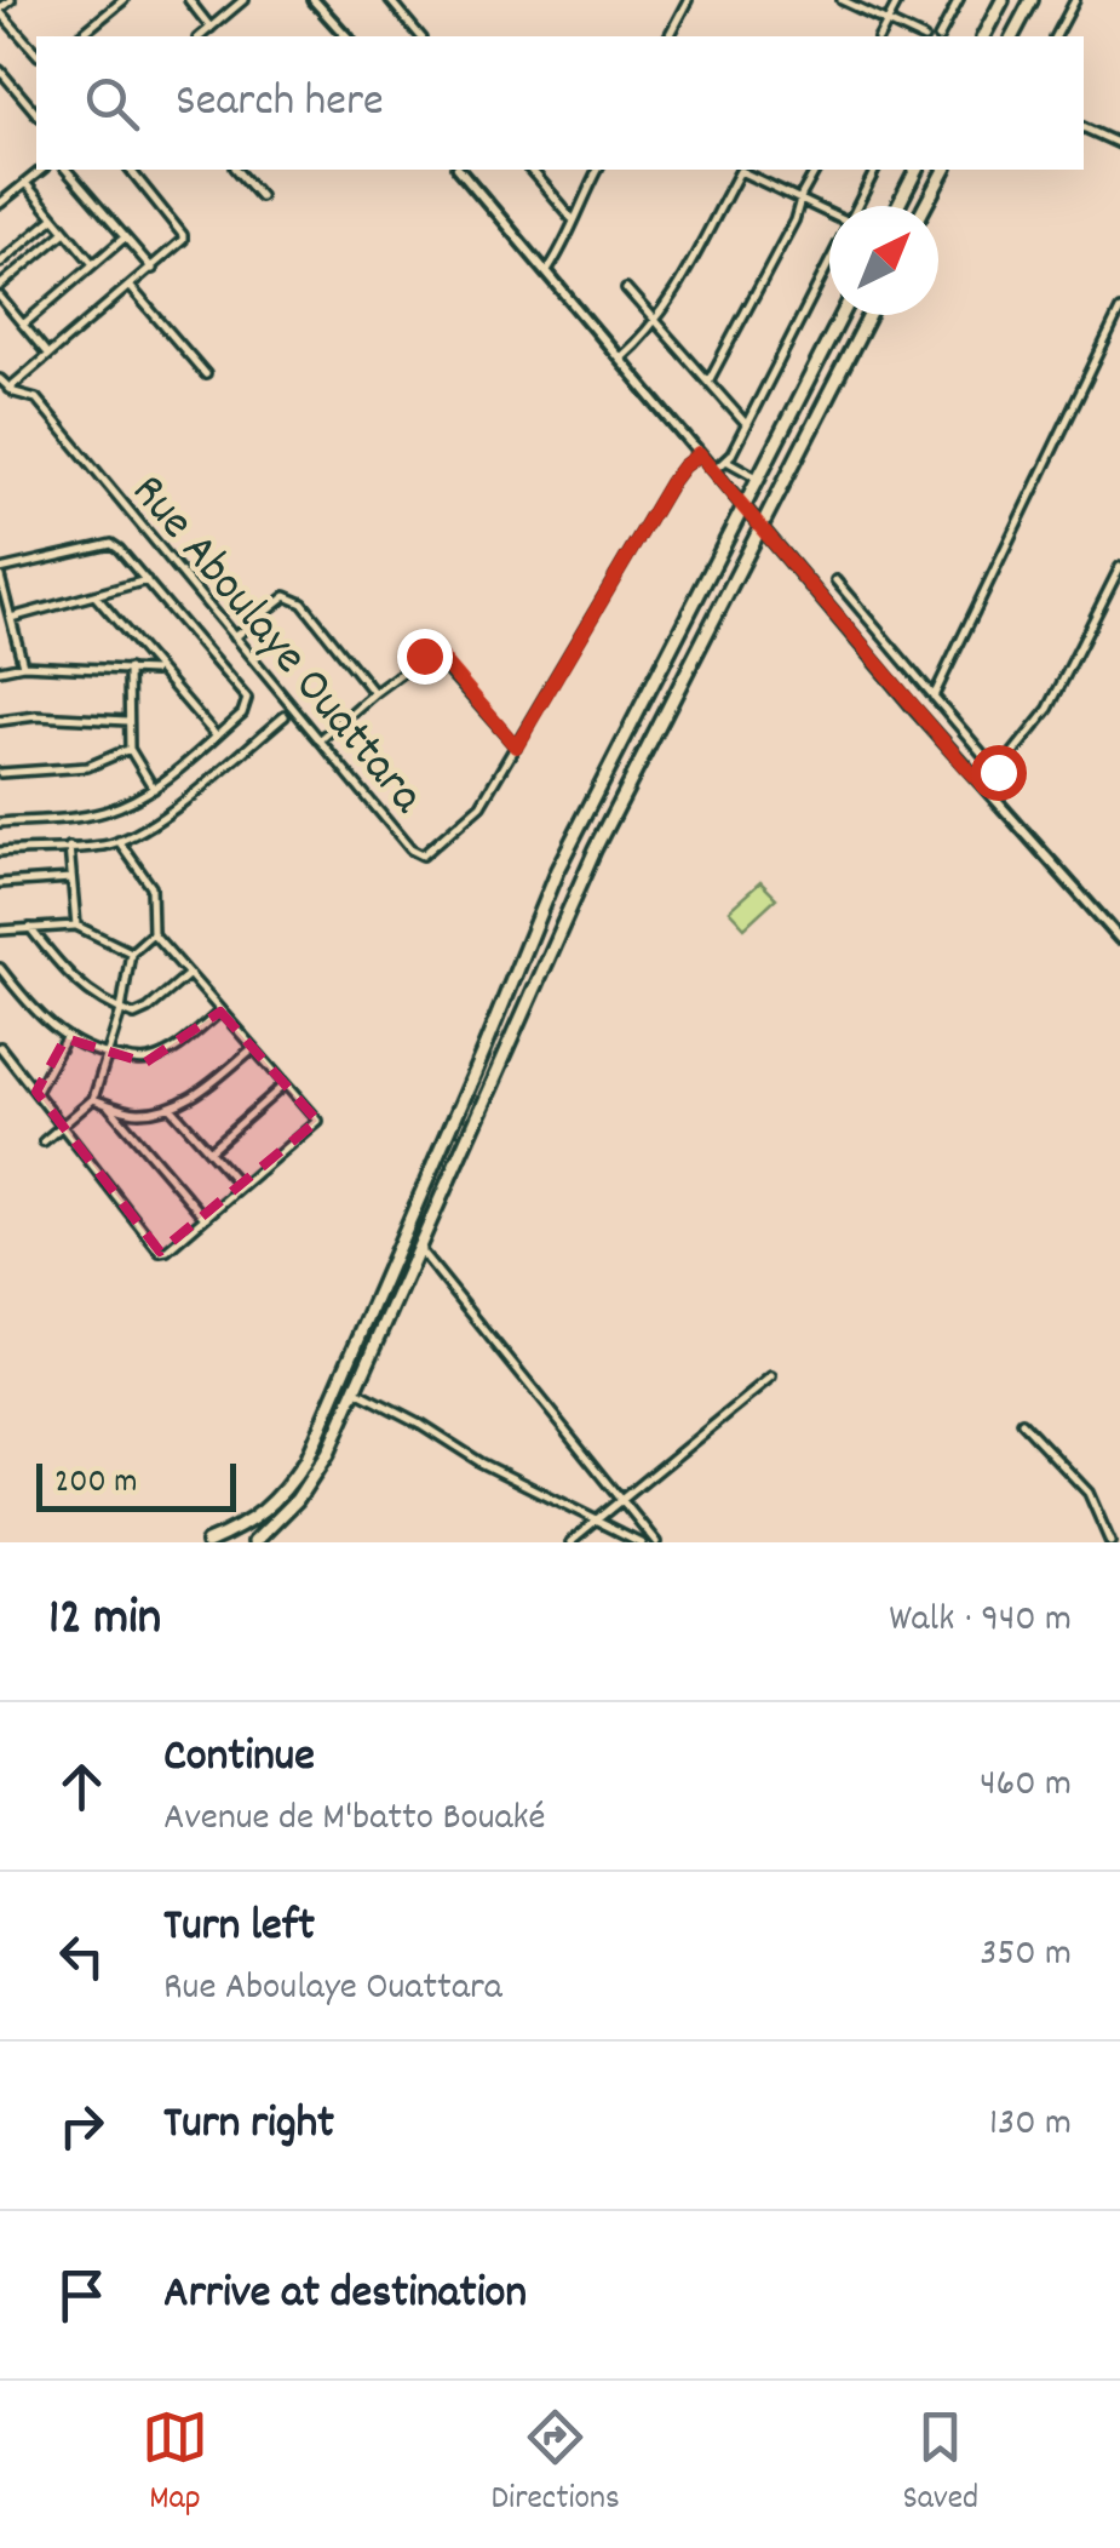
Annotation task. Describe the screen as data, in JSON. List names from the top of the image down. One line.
{"streets":{"street":["Rue Aboulaye Ouattara"]},"scale_bar":"200 m","north":"top right","page":{"search":"Search here","scale":"200 m","heading":["12 min","Walk · 940 m"],"list":[["Continue","Avenue de M'batto Bouaké","460 m"],["Turn left","Rue Aboulaye Ouattara","350 m"],["Turn right","130 m"],"Arrive at destination"],"nav":["Map","Directions","Saved"]}}
